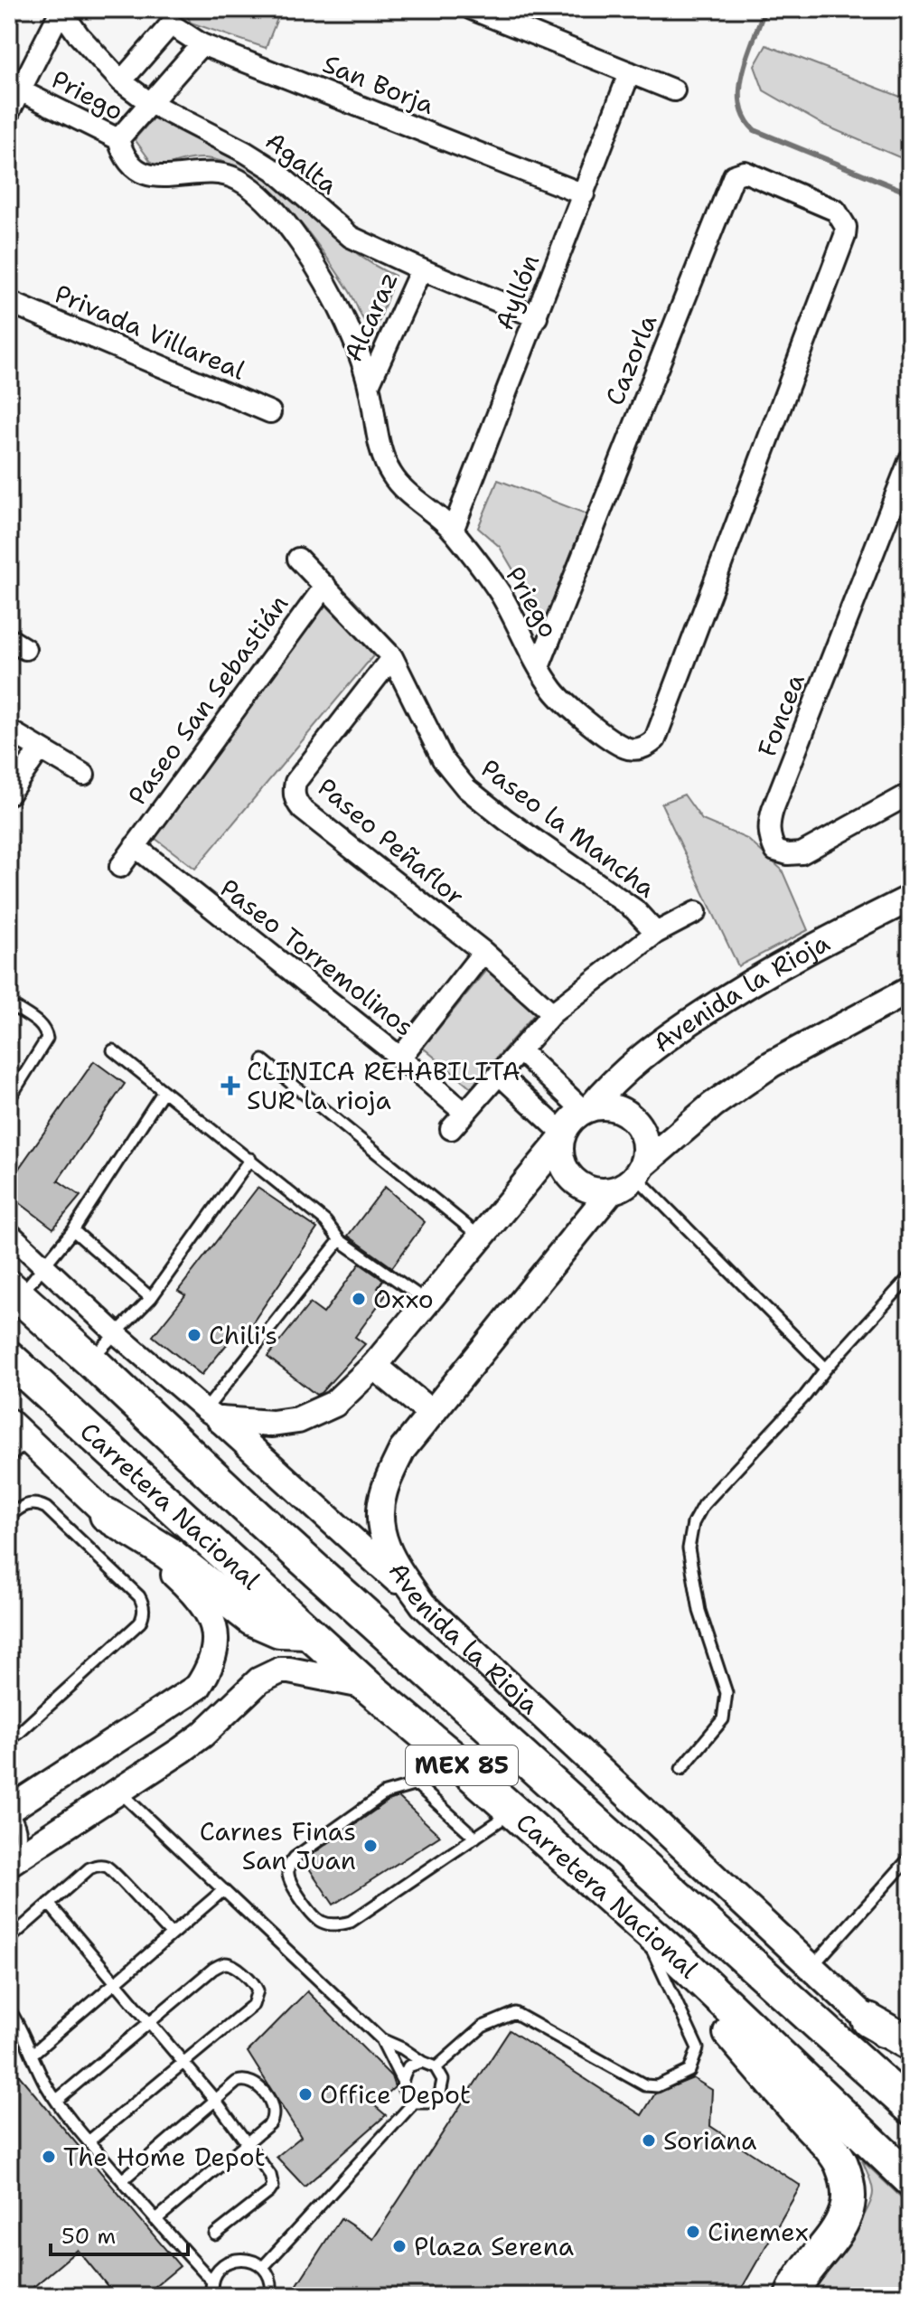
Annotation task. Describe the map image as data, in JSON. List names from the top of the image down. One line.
{"streets":{"highway":["Carretera Nacional","MEX 85"],"street":["San Borja","Priego","Agalta","Ayllón","Alcaraz","Privada Villareal","Cazorla","Paseo San Sebastián","Foncea","Paseo la Mancha","Paseo Peñaflor","Paseo Torremolinos","Avenida la Rioja"]},"crossings":[["San Borja","Ayllón"],["Priego","Ayllón"],["Priego","Alcaraz"],["Priego","Cazorla"],["Agalta","Ayllón"],["Agalta","Alcaraz"],["Paseo San Sebastián","Paseo la Mancha"],["Paseo San Sebastián","Paseo Torremolinos"],["Paseo la Mancha","Paseo Peñaflor"]],"places":{"health":["CLINICA REHABILITA SUR la rioja"],"other":["Oxxo","Chili's","Carnes Finas San Juan","Office Depot","Soriana","The Home Depot","Cinemex","Plaza Serena"]},"scale_bar":"50 m"}
